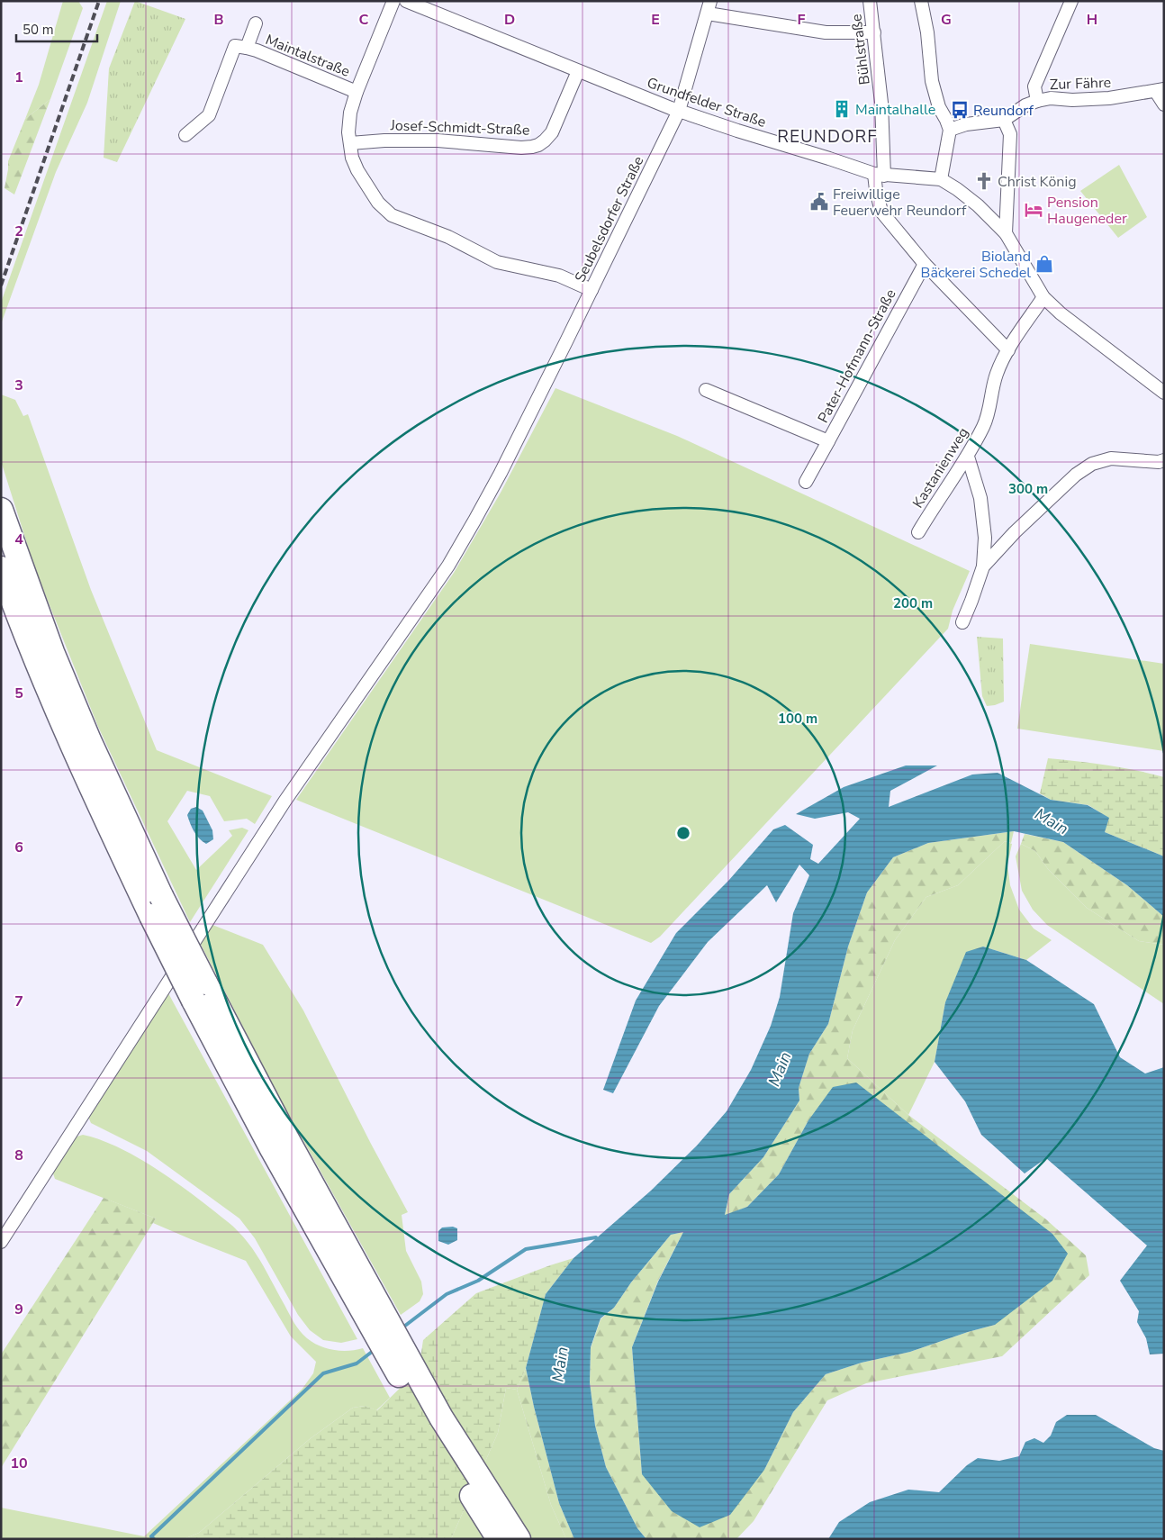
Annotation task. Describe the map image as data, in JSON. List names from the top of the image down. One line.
{"streets":{"street":["Bühlstraße","Maintalstraße","Zur Fähre","Grundfelder Straße","Josef-Schmidt-Straße","Seubelsdorfer Straße","Pater-Hofmann-Straße","Kastanienweg"]},"crossings":[["Bühlstraße","Grundfelder Straße"],["Bühlstraße","Pater-Hofmann-Straße"],["Bühlstraße","Kastanienweg"],["Grundfelder Straße","Josef-Schmidt-Straße"],["Grundfelder Straße","Seubelsdorfer Straße"],["Grundfelder Straße","Kastanienweg"]],"districts":["REUNDORF"],"water":["Main"],"places":{"building":["Maintalhalle"],"bus stop":["Reundorf"],"church":["Christ König"],"public building":["Freiwillige Feuerwehr Reundorf"],"hotel":["Pension Haugeneder"],"shop":["Bioland Bäckerei Schedel"]},"scale_bar":"50 m","grid":{"columns":["B","C","D","E","F","G","H"],"rows":["1","2","3","4","5","6","7","8","9","10"]},"rings":["300 m","200 m","100 m"]}
